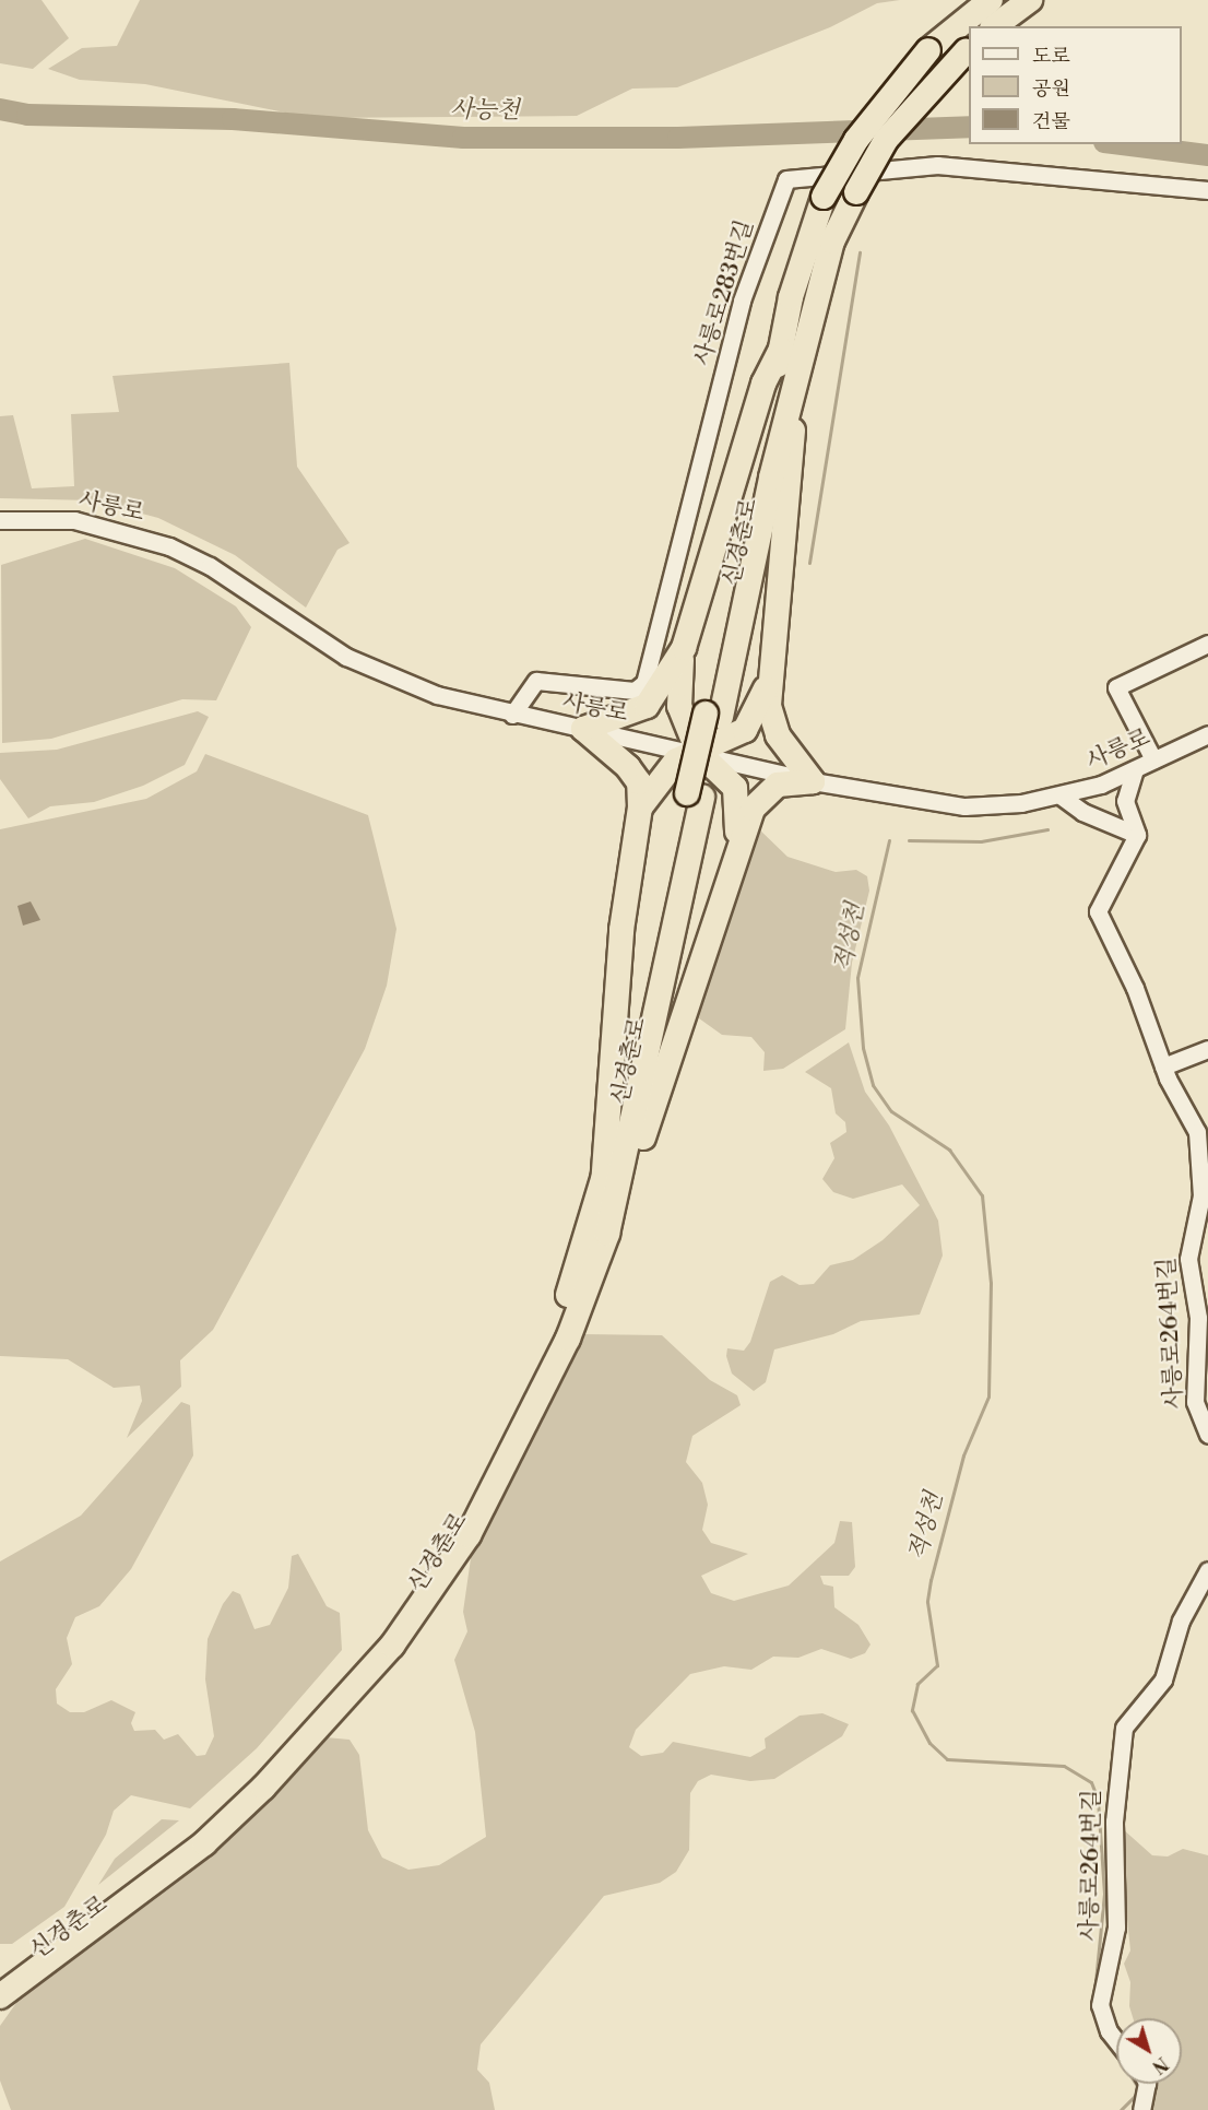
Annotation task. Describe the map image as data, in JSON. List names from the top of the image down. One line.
{"streets":{"highway":["신경춘로"],"street":["사릉로283번길","사릉로","사릉로264번길"]},"crossings":[["사릉로283번길","사릉로"]],"water":["사능천","적성천"],"legend":["도로","공원","건물"],"north":"bottom right"}
